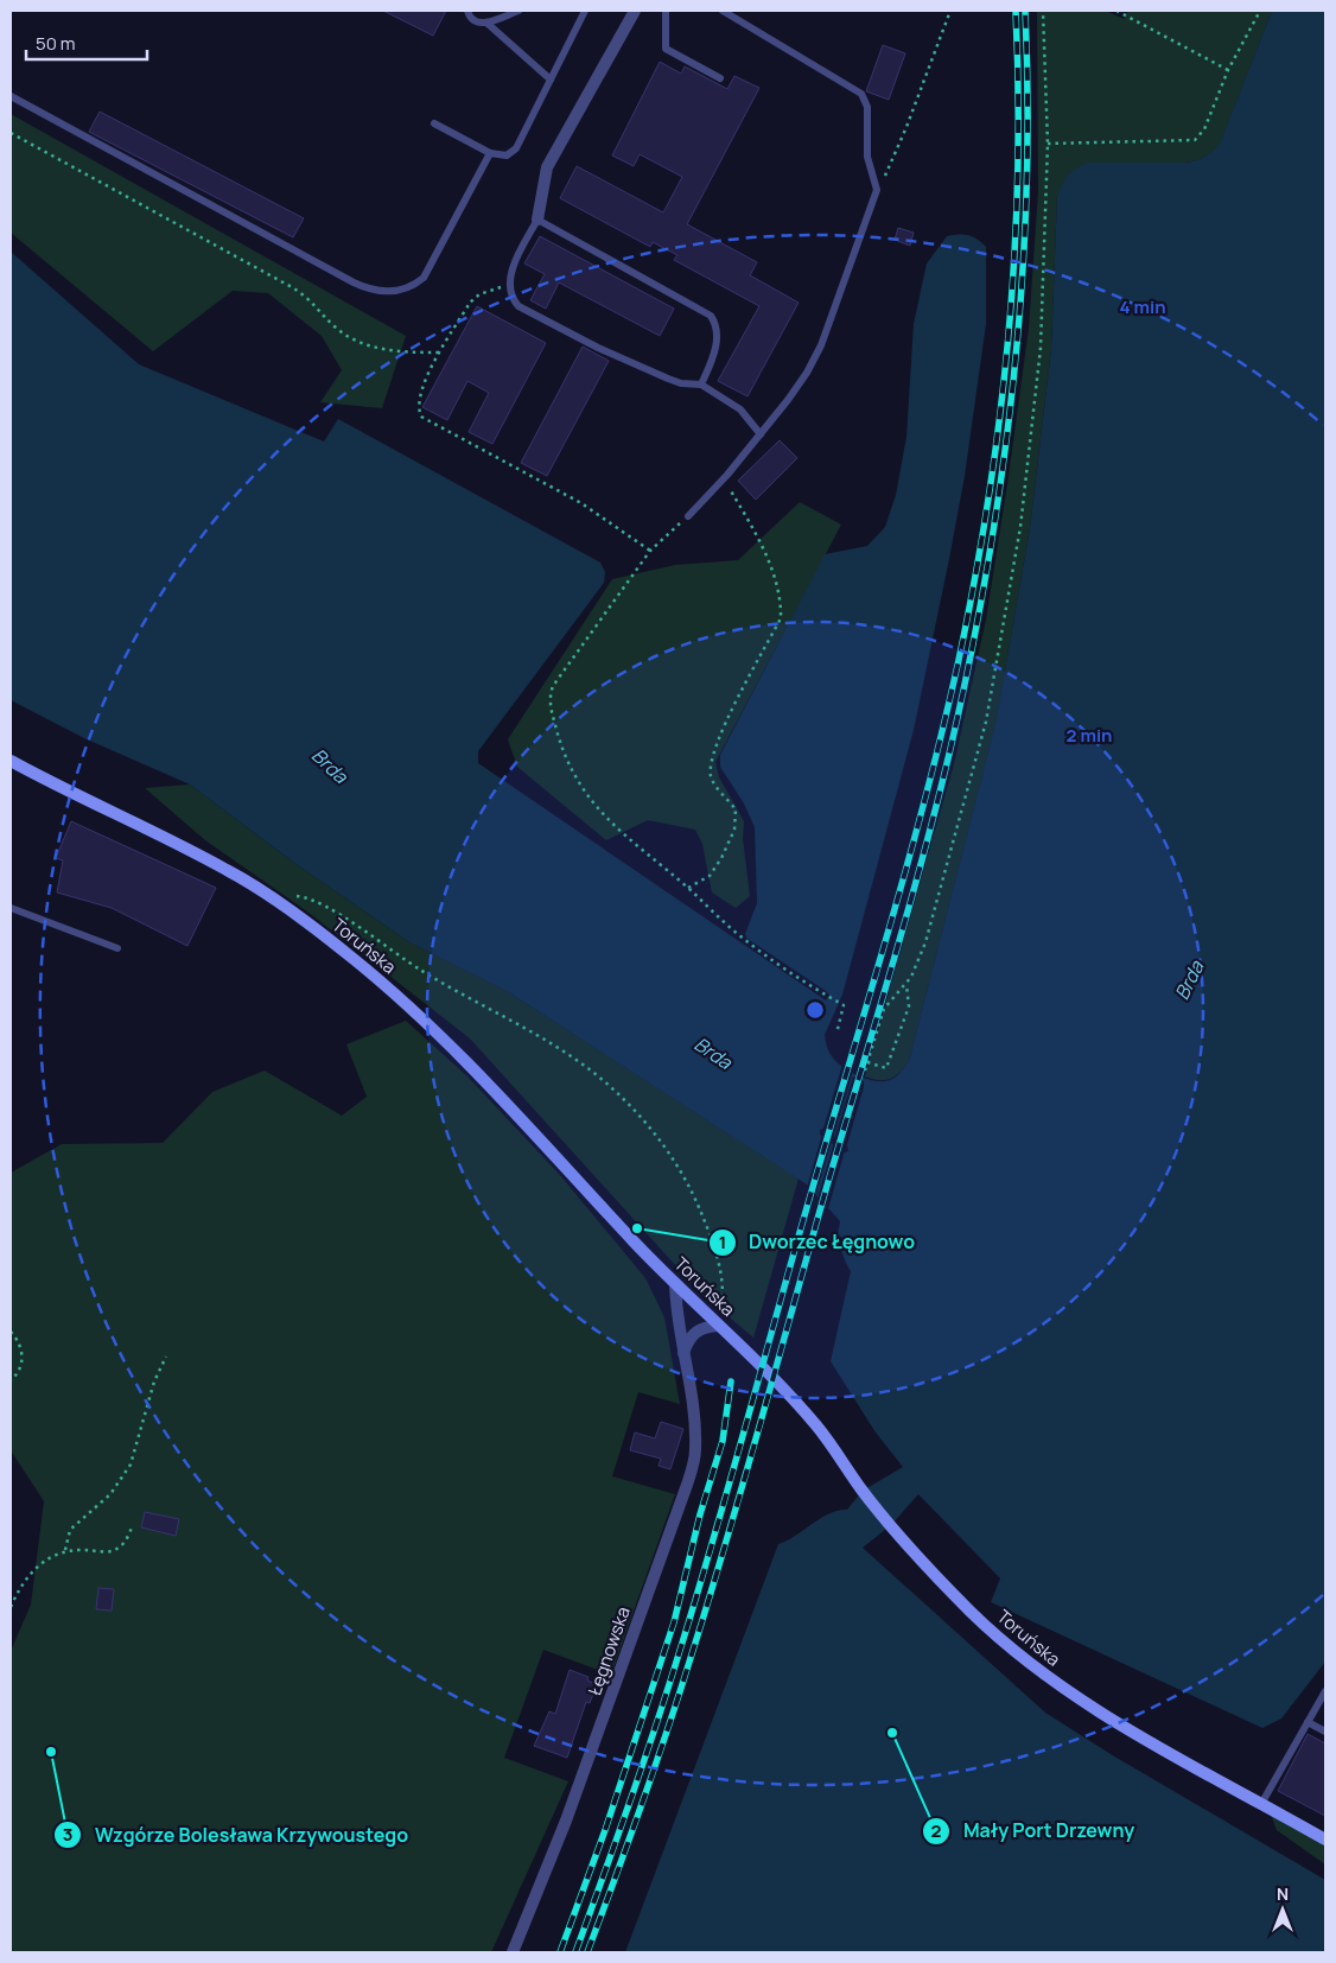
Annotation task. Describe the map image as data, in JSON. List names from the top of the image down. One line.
{"streets":{"street":["Toruńska","Łęgnowska"]},"crossings":[["Toruńska","Łęgnowska"]],"water":["Brda"],"places":["Dworzec Łęgnowo","Mały Port Drzewny","Wzgórze Bolesława Krzywoustego"],"scale_bar":"50 m","north":"top","rings":["4 min","2 min"]}
